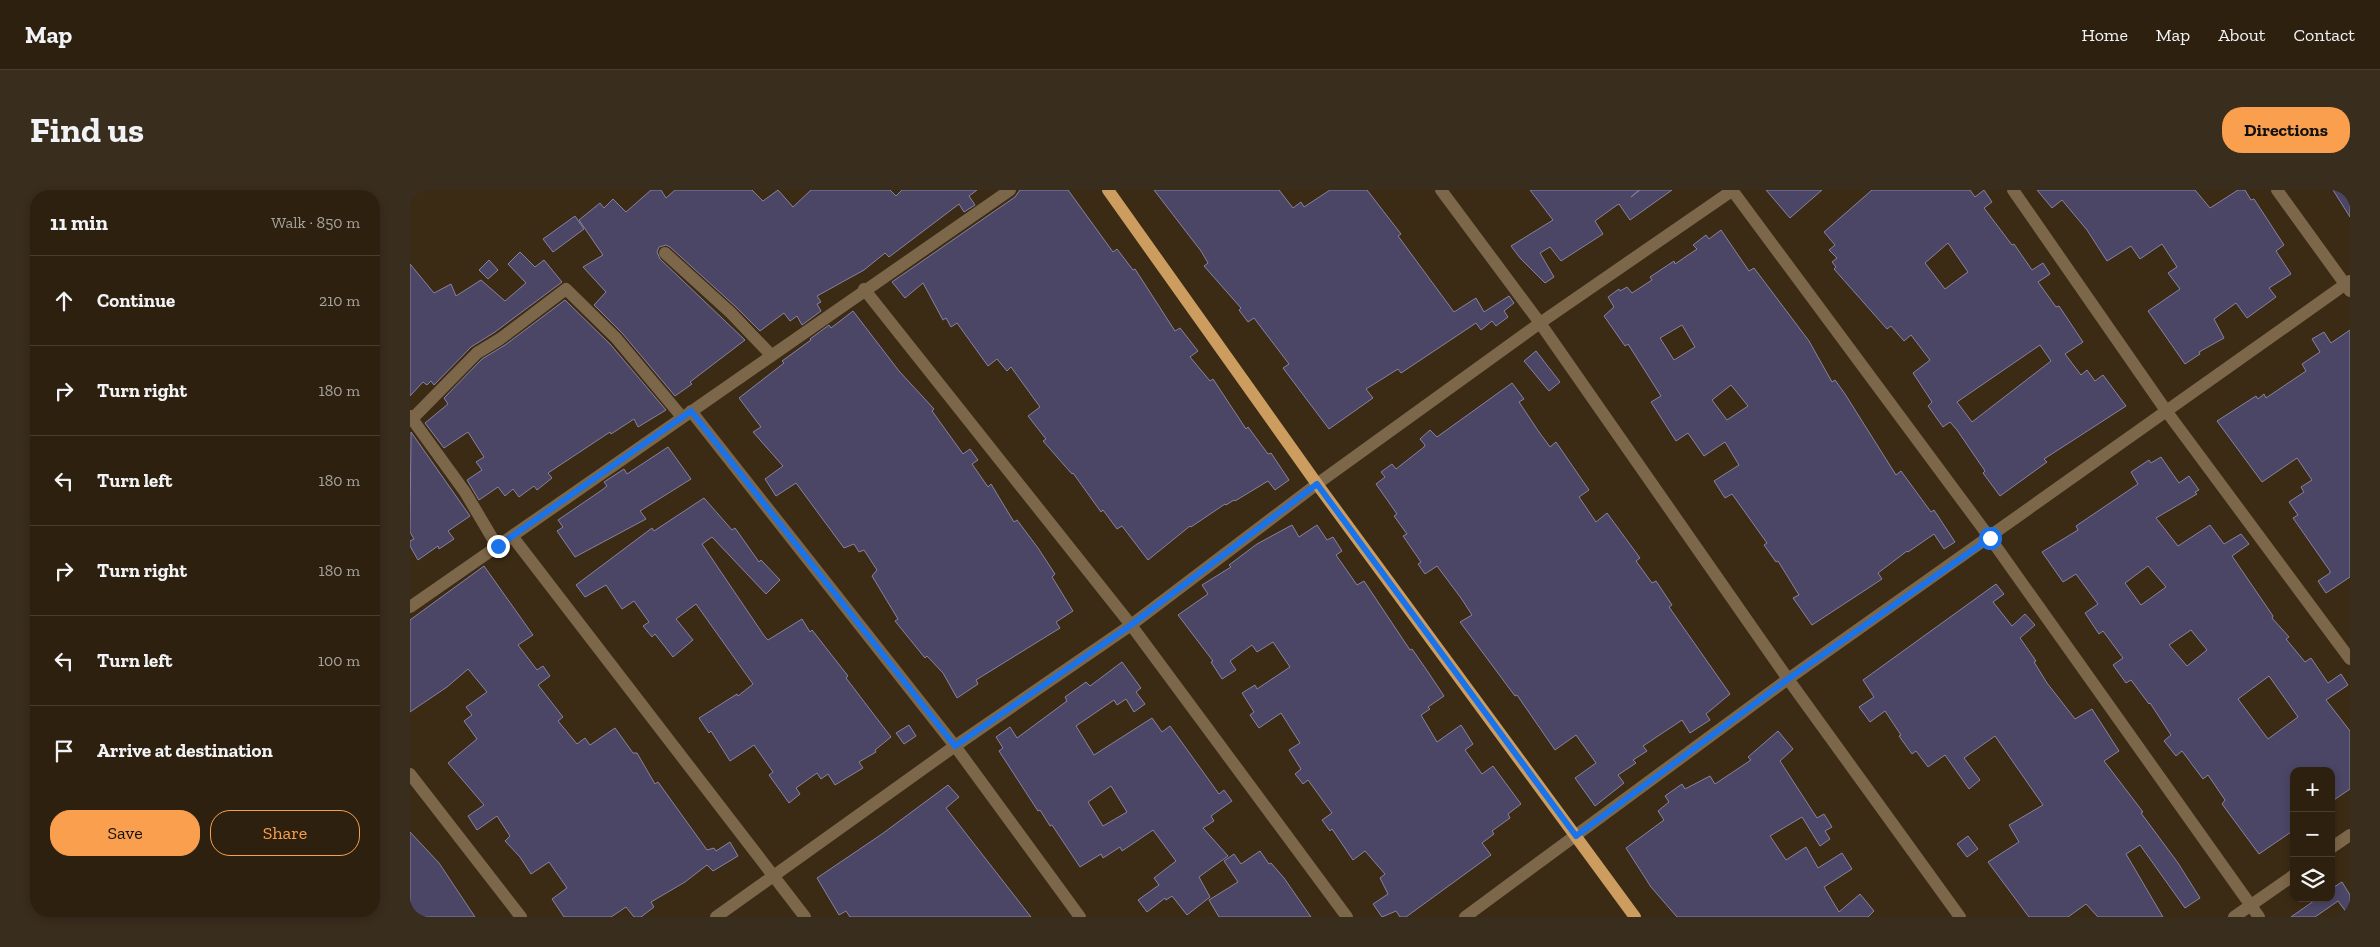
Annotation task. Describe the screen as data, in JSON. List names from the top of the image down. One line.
{"page":{"header":"Map","nav":["Home","Map","About","Contact"],"buttons":["Directions",["Save","Share"]],"title":"Find us","heading":["11 min","Walk · 850 m"],"list":[["Continue","210 m"],["Turn right","180 m"],["Turn left","180 m"],["Turn right","180 m"],["Turn left","100 m"],"Arrive at destination"],"map_buttons":["+","−"]}}
